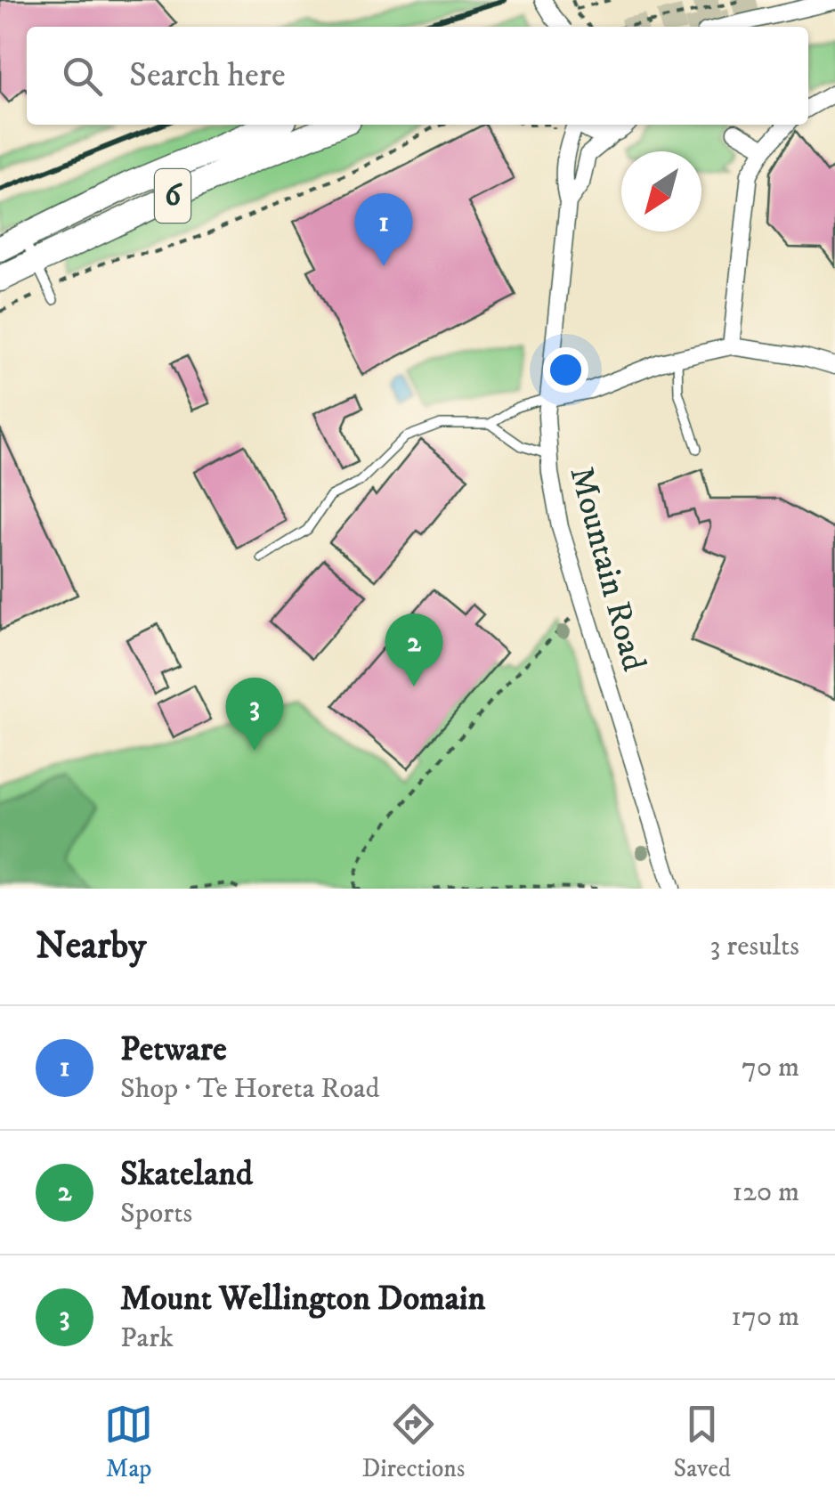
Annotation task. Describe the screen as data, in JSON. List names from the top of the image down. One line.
{"streets":{"main road":["6"],"street":["Mountain Road"]},"north":"bottom left","page":{"search":"Search here","pins":["1","2","3"],"heading":["Nearby","3 results"],"list":[{"mark":"1","name":"Petware","note":"Shop · Te Horeta Road","value":"70 m"},{"mark":"2","name":"Skateland","note":"Sports","value":"120 m"},{"mark":"3","name":"Mount Wellington Domain","note":"Park","value":"170 m"}],"nav":["Map","Directions","Saved"]}}
